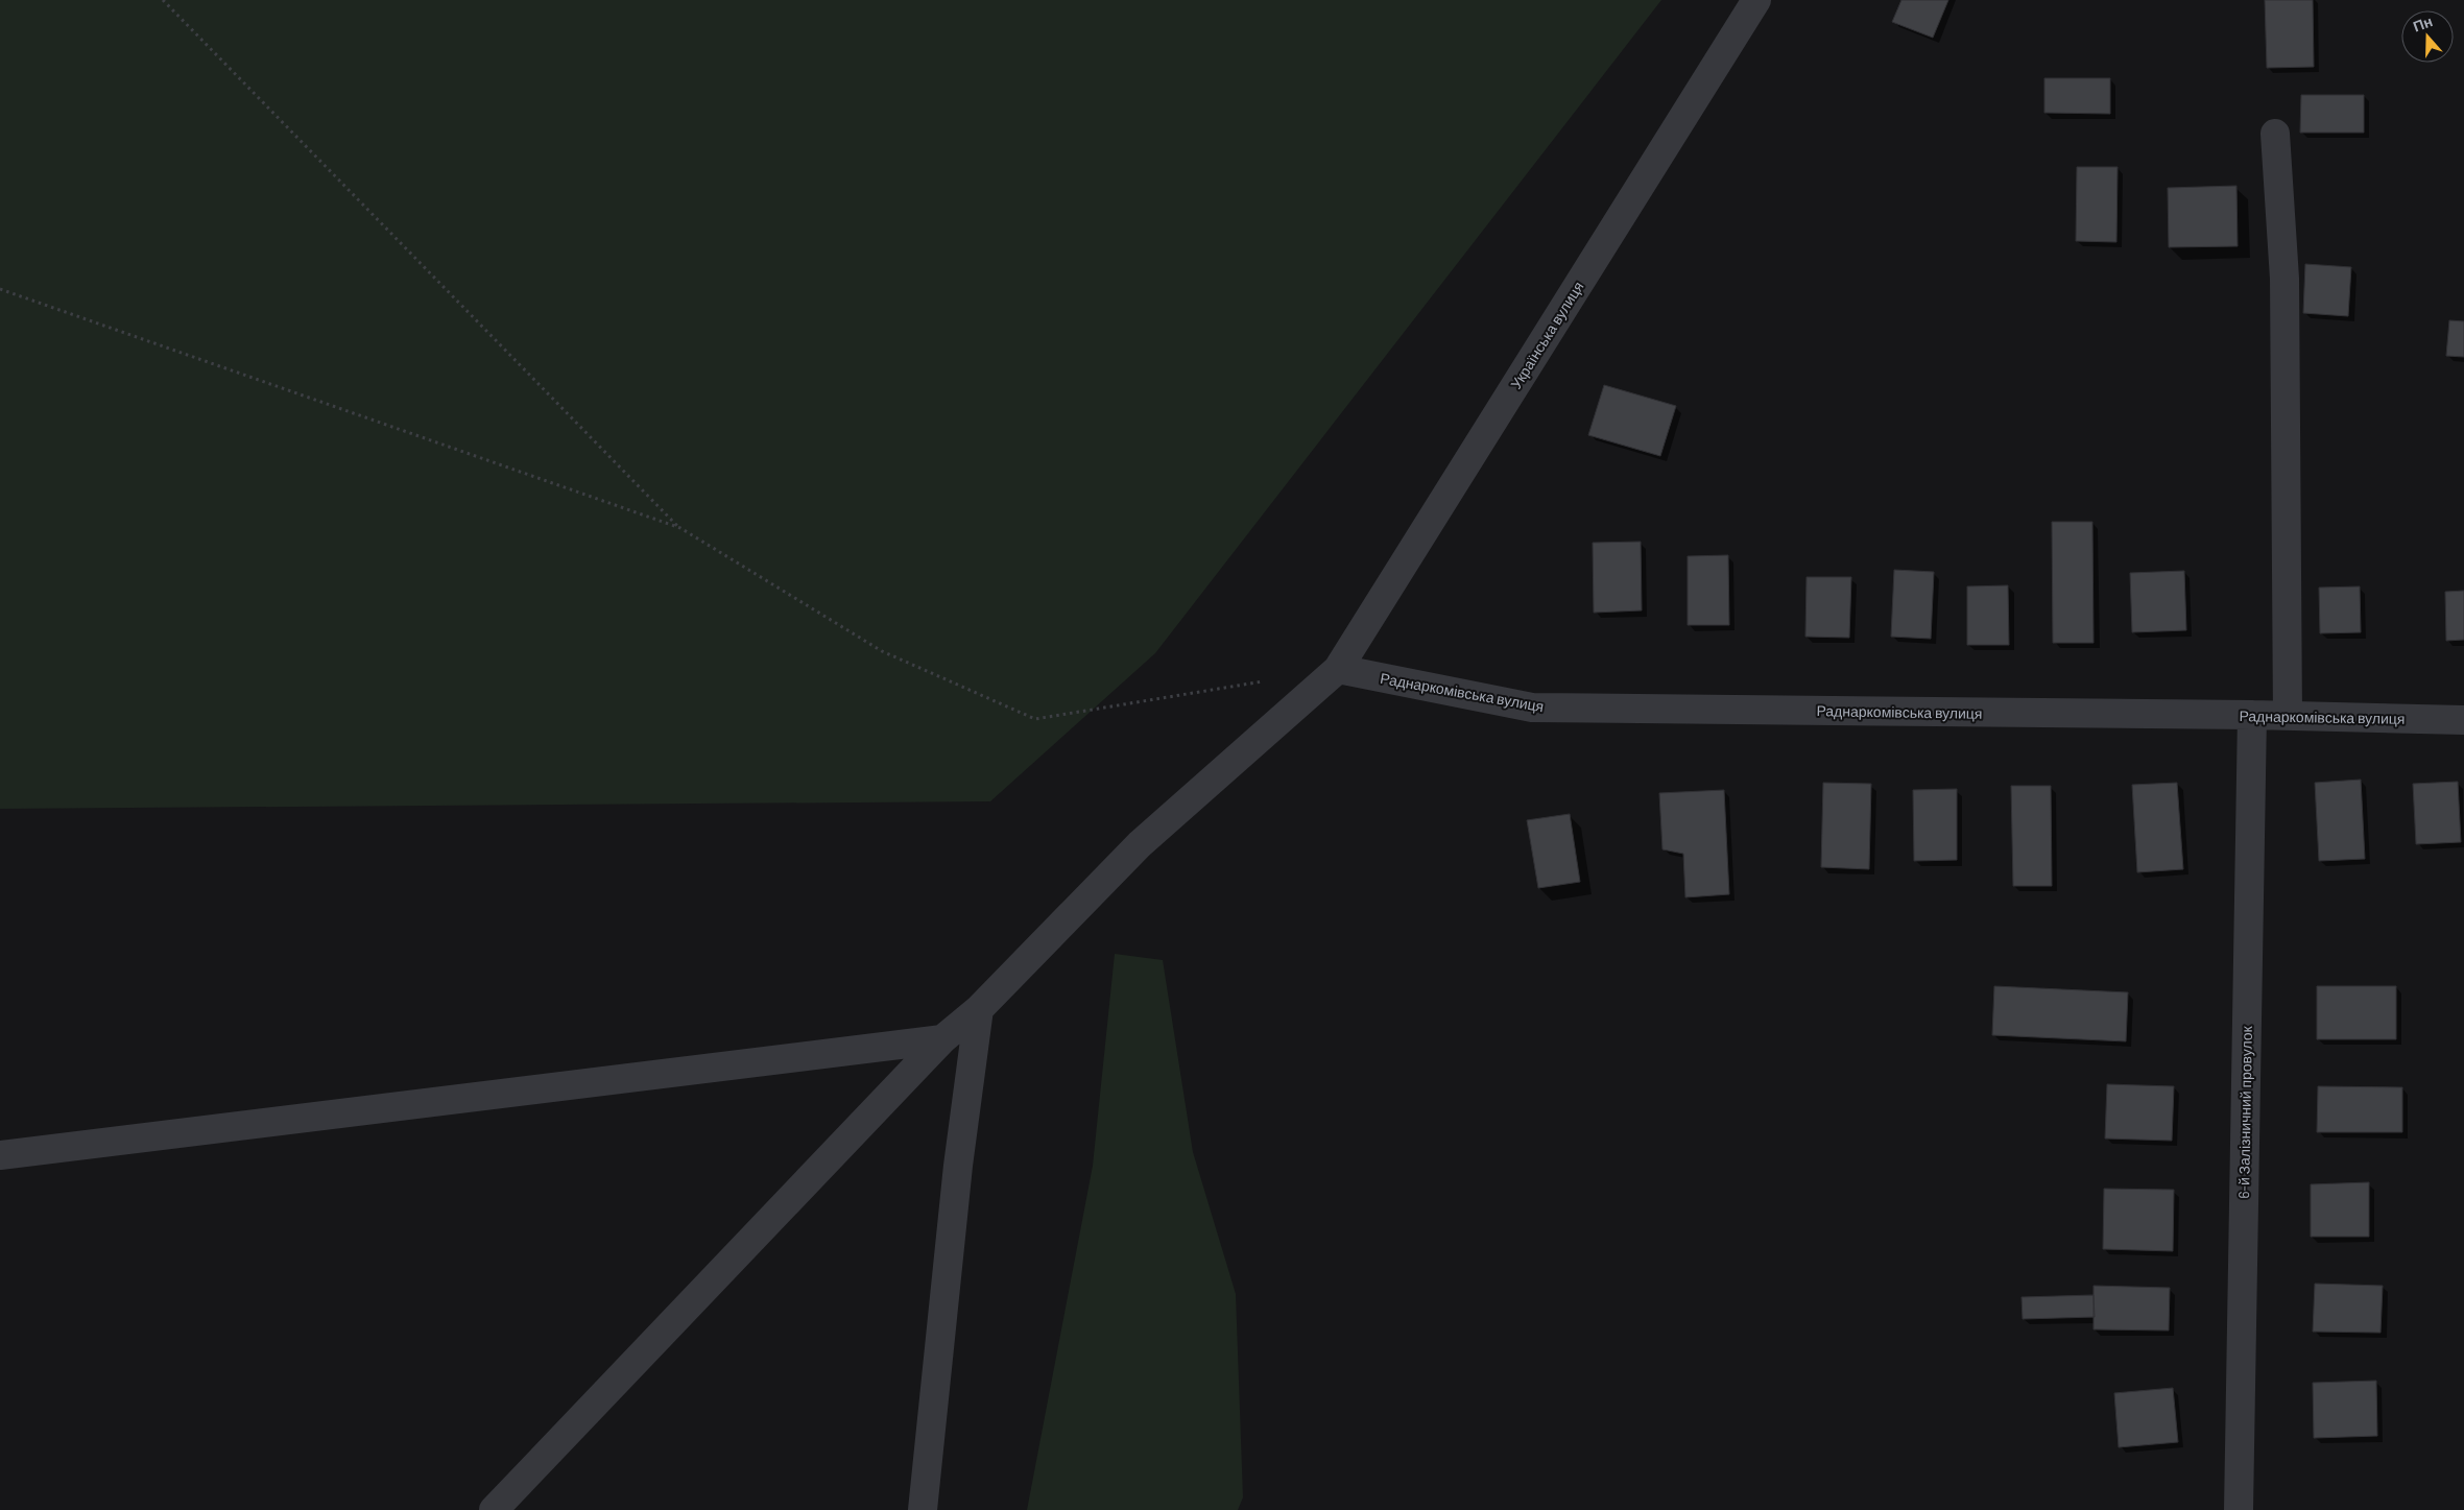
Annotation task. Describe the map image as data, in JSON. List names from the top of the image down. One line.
{"streets":{"street":["Українська вулиця","Раднаркомівська вулиця","6-й Залізничний провулок"]},"crossings":[["Українська вулиця","Раднаркомівська вулиця"],["Раднаркомівська вулиця","6-й Залізничний провулок"]],"north":"top"}
